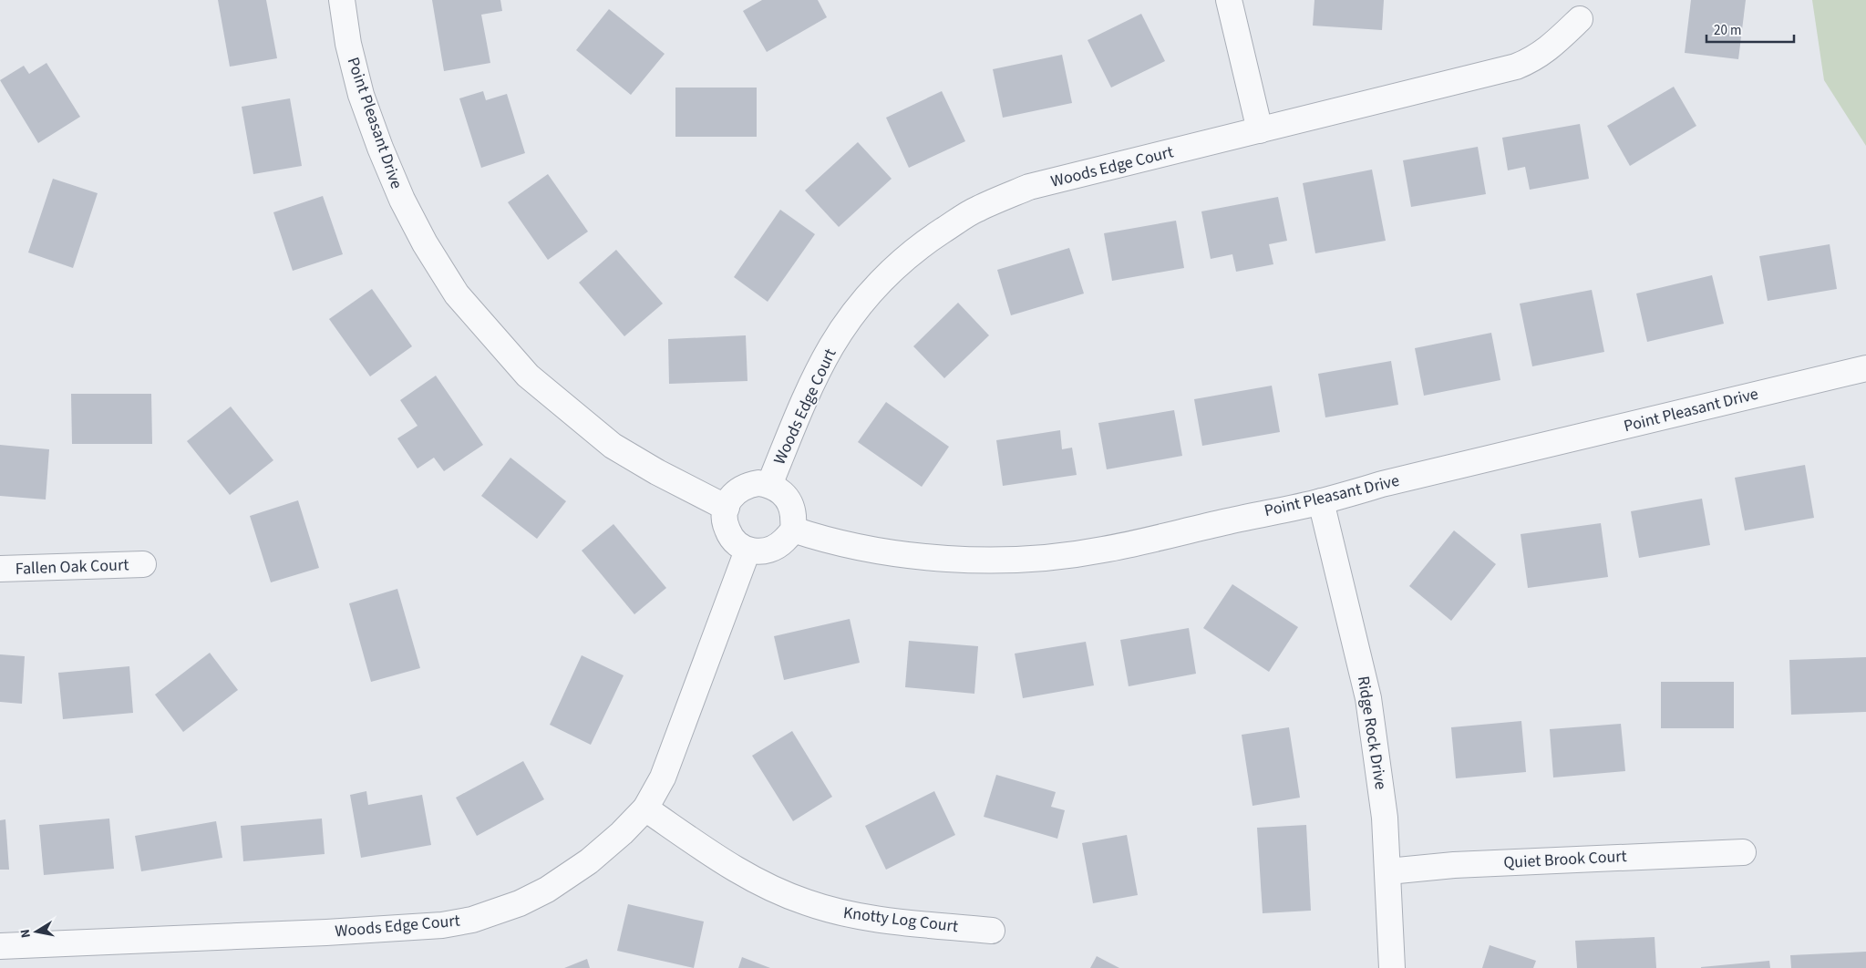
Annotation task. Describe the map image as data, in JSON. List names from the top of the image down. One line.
{"streets":{"street":["Point Pleasant Drive","Woods Edge Court","Fallen Oak Court","Ridge Rock Drive","Quiet Brook Court","Knotty Log Court"]},"crossings":[["Point Pleasant Drive","Woods Edge Court"],["Point Pleasant Drive","Ridge Rock Drive"],["Woods Edge Court","Knotty Log Court"],["Ridge Rock Drive","Quiet Brook Court"]],"scale_bar":"20 m","north":"left"}
